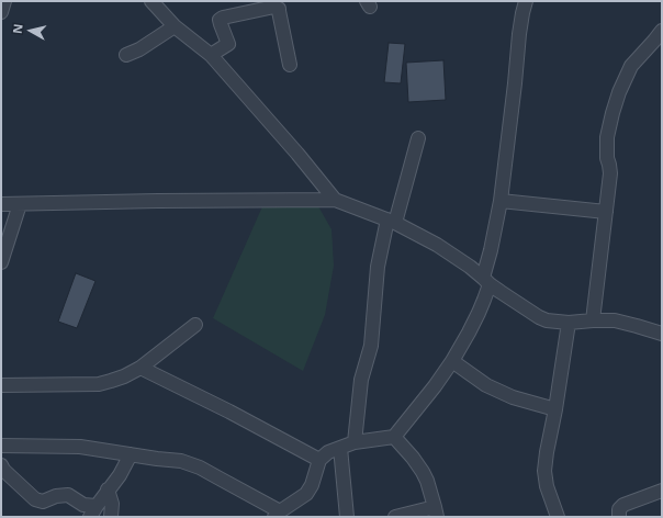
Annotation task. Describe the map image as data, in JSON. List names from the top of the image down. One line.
{"north":"left"}
